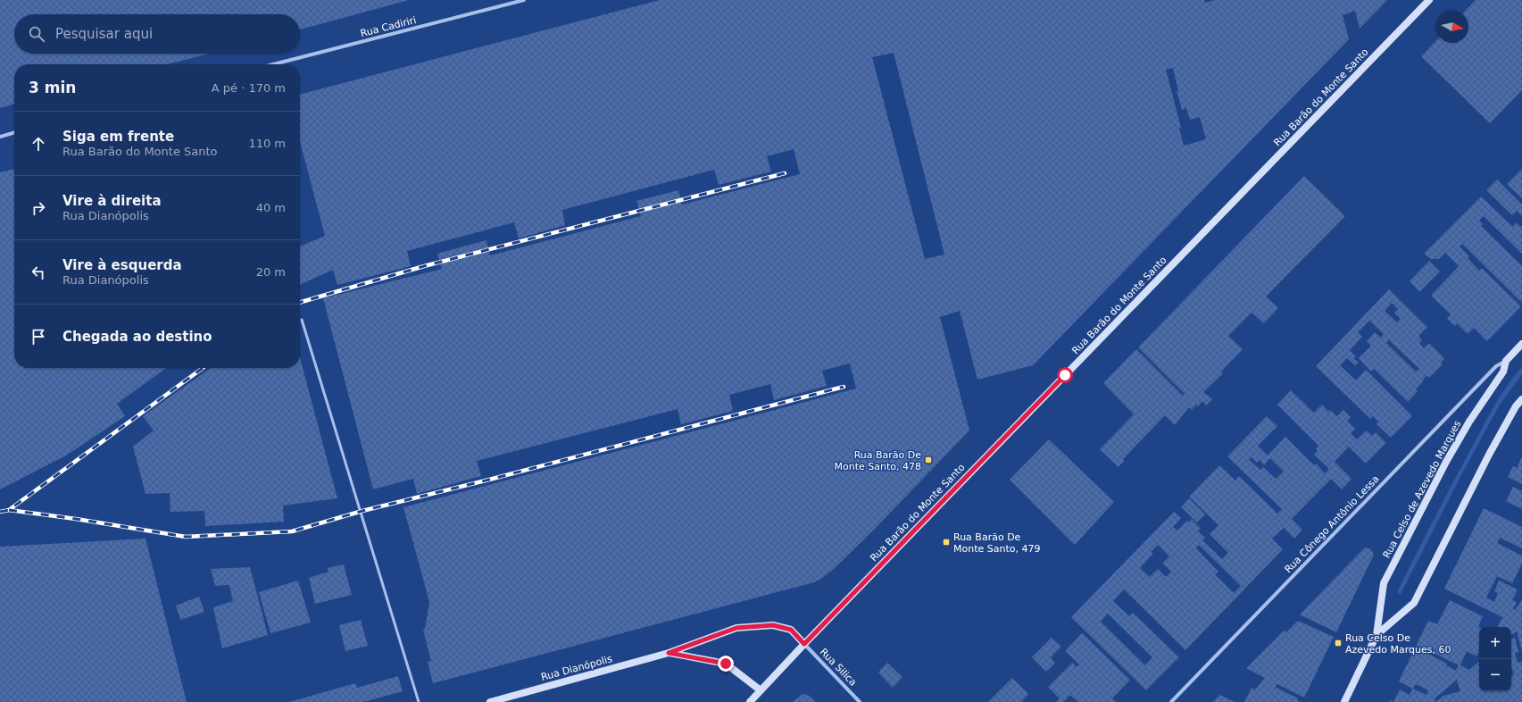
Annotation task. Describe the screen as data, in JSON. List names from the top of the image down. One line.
{"streets":{"street":["Rua Cadiriri","Rua Barão do Monte Santo","Rua Celso de Azevedo Marques","Rua Cônego Antônio Lessa","Rua Silica","Rua Dianópolis"]},"crossings":[["Rua Barão do Monte Santo","Rua Silica"],["Rua Barão do Monte Santo","Rua Dianópolis"],["Rua Celso de Azevedo Marques","Rua Cônego Antônio Lessa"],["Rua Silica","Rua Dianópolis"]],"places":{"transit":["Rua Barão De Monte Santo, 478","Rua Barão De Monte Santo, 479","Rua Celso De Azevedo Marques, 60"]},"north":"right","page":{"search":"Pesquisar aqui","heading":["3 min","A pé · 170 m"],"list":[["Siga em frente","Rua Barão do Monte Santo","110 m"],["Vire à direita","Rua Dianópolis","40 m"],["Vire à esquerda","Rua Dianópolis","20 m"],"Chegada ao destino"],"map_buttons":["+","−"]}}
